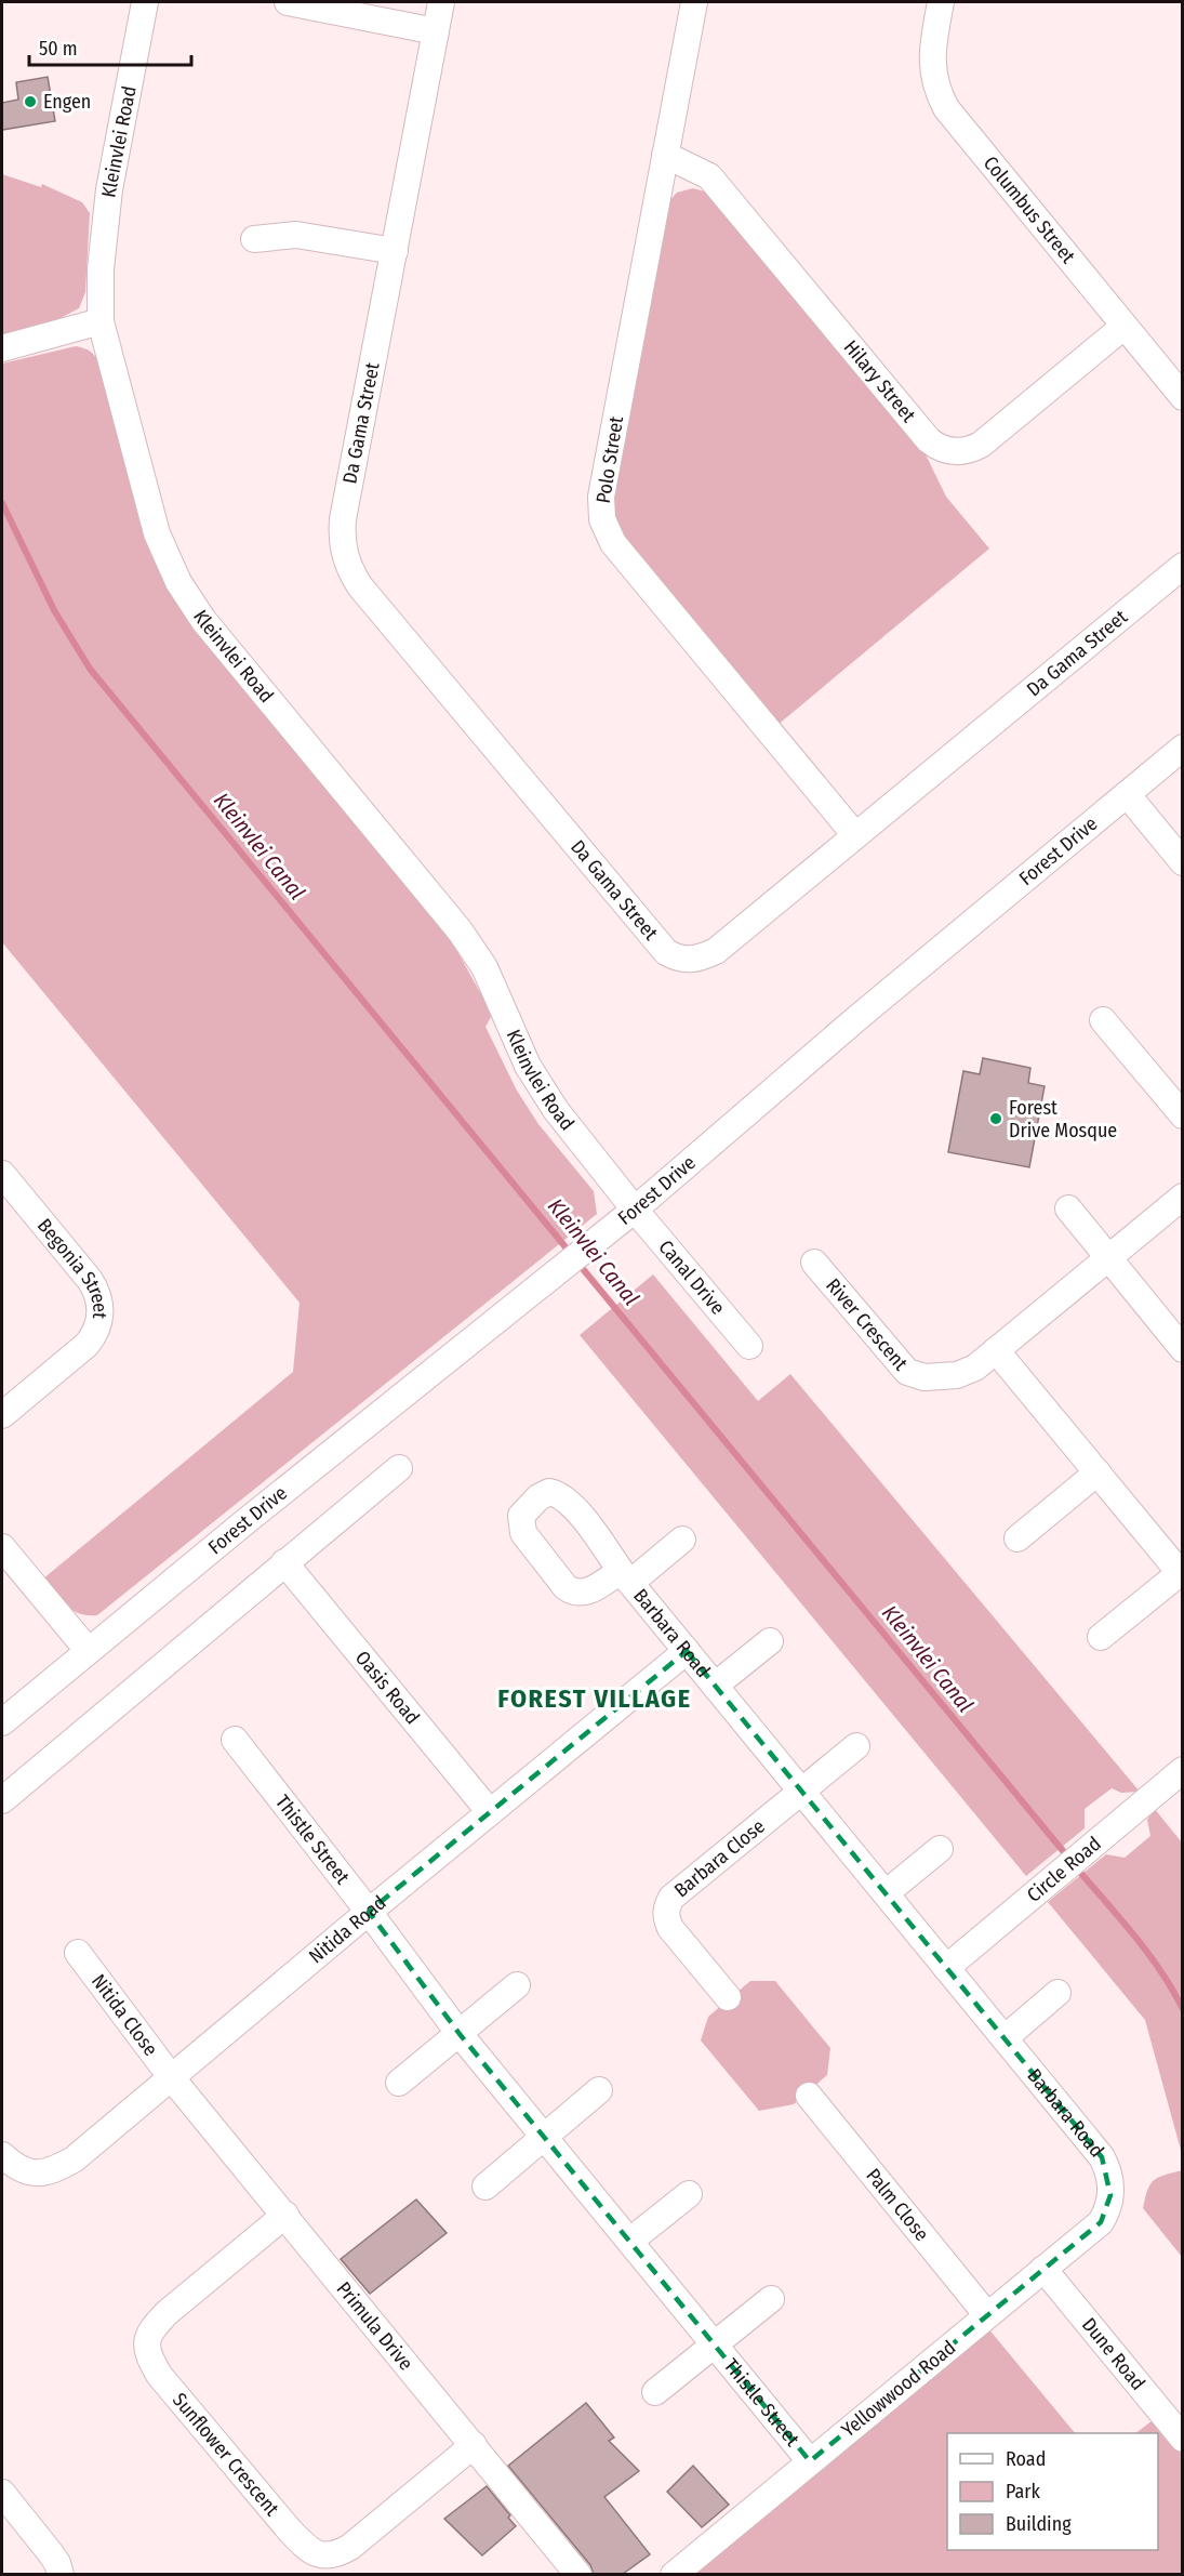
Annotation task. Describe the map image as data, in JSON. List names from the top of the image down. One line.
{"streets":{"street":["Kleinvlei Road","Columbus Street","Hilary Street","Da Gama Street","Polo Street","Forest Drive","Begonia Street","Canal Drive","River Crescent","Barbara Road","Oasis Road","Thistle Street","Barbara Close","Circle Road","Nitida Road","Nitida Close","Palm Close","Primula Drive","Dune Road","Yellowwood Road","Sunflower Crescent"]},"crossings":[["Kleinvlei Road","Forest Drive"],["Kleinvlei Road","Canal Drive"],["Columbus Street","Hilary Street"],["Hilary Street","Polo Street"],["Da Gama Street","Polo Street"],["Forest Drive","Canal Drive"],["Barbara Road","Barbara Close"],["Barbara Road","Circle Road"],["Barbara Road","Nitida Road"],["Barbara Road","Yellowwood Road"],["Oasis Road","Nitida Road"],["Thistle Street","Nitida Road"],["Thistle Street","Yellowwood Road"],["Nitida Road","Nitida Close"],["Nitida Road","Primula Drive"],["Nitida Close","Primula Drive"],["Palm Close","Yellowwood Road"],["Primula Drive","Sunflower Crescent"],["Dune Road","Yellowwood Road"]],"districts":["FOREST VILLAGE"],"water":["Kleinvlei Canal"],"places":["Engen","Forest Drive Mosque"],"legend":["Road","Park","Building"],"scale_bar":"50 m"}
